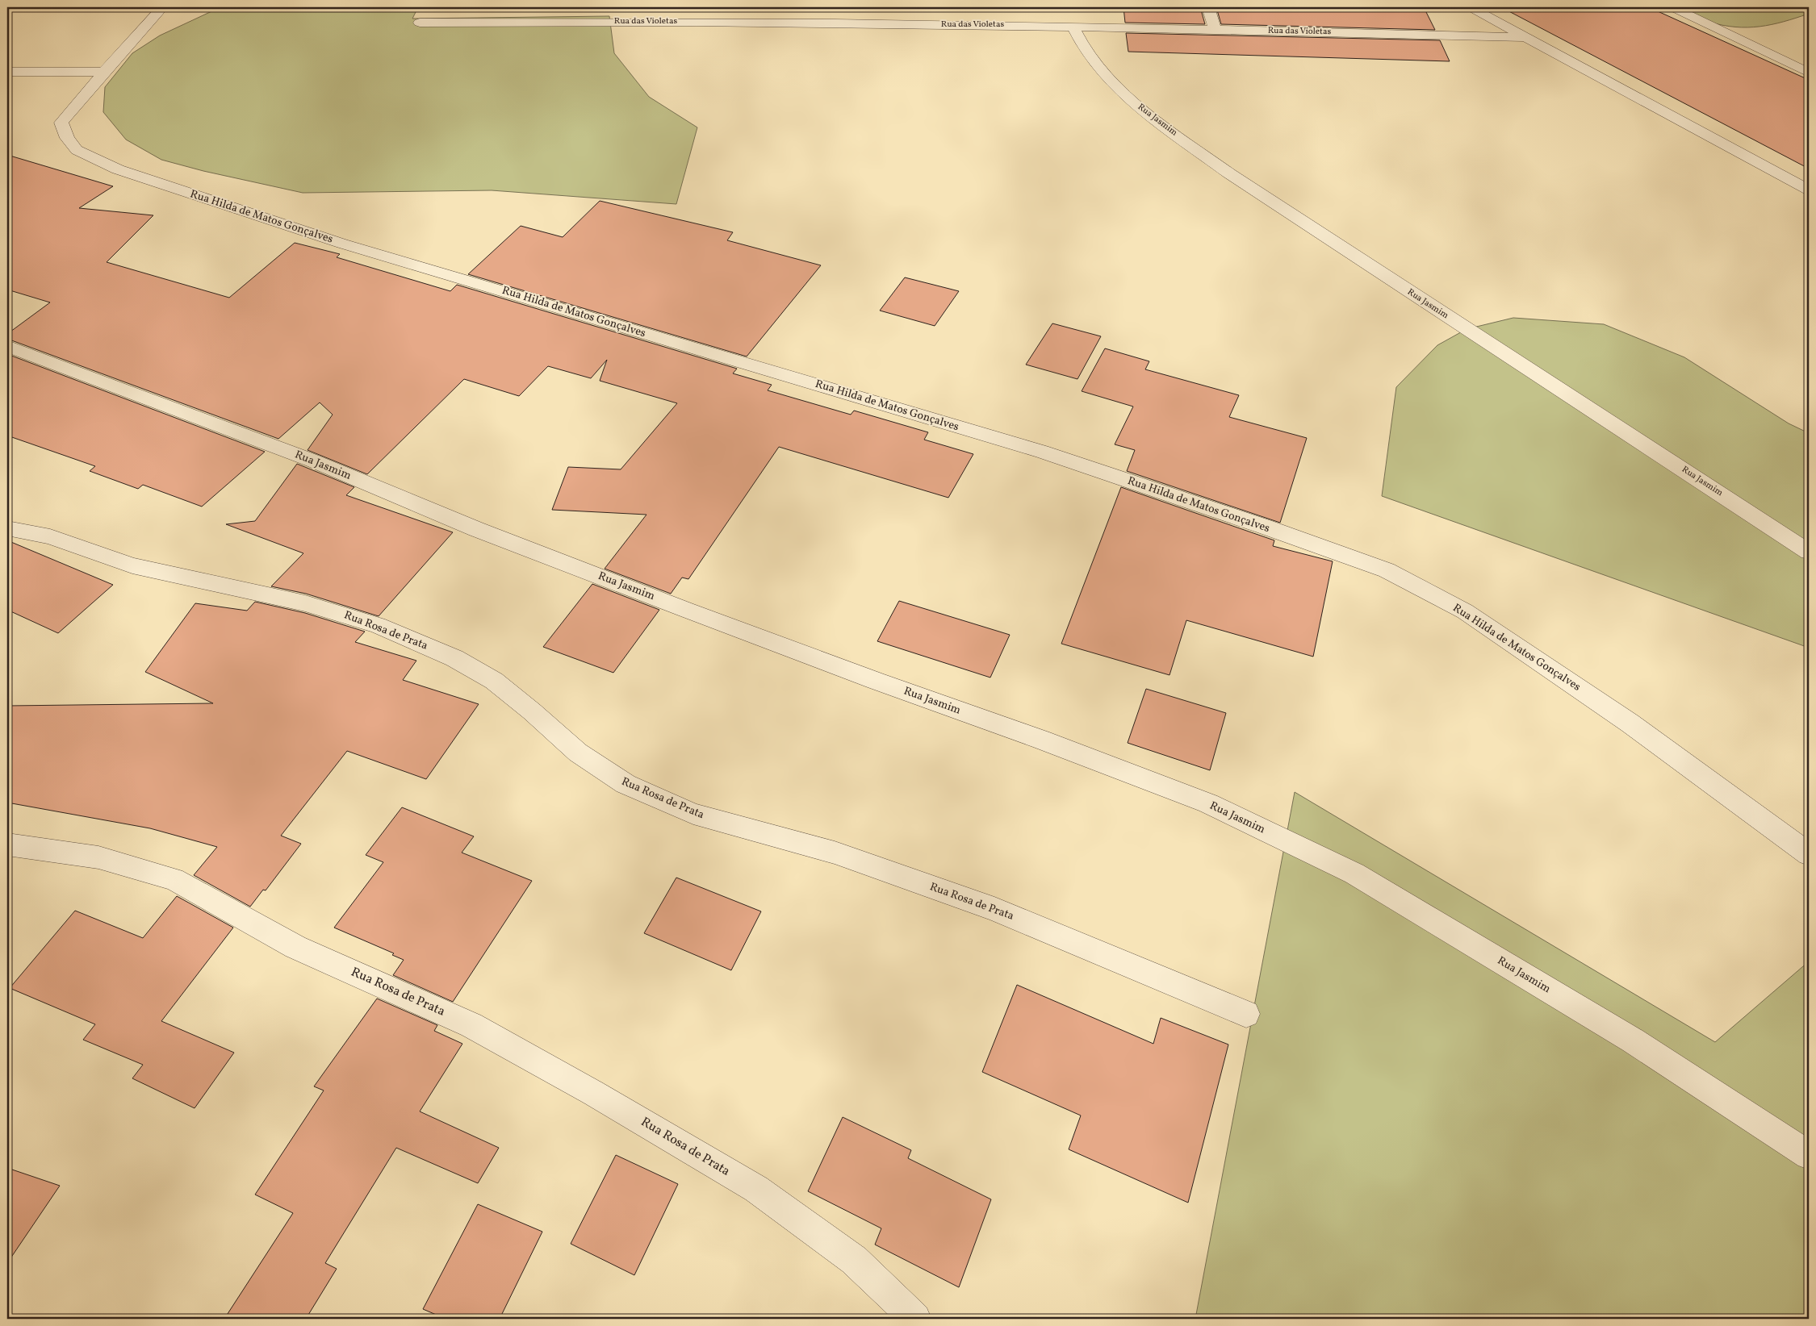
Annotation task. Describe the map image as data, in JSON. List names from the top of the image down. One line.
{"streets":{"street":["Rua das Violetas","Rua Jasmim","Rua Hilda de Matos Gonçalves","Rua Rosa de Prata"]},"crossings":[["Rua das Violetas","Rua Jasmim"]]}
